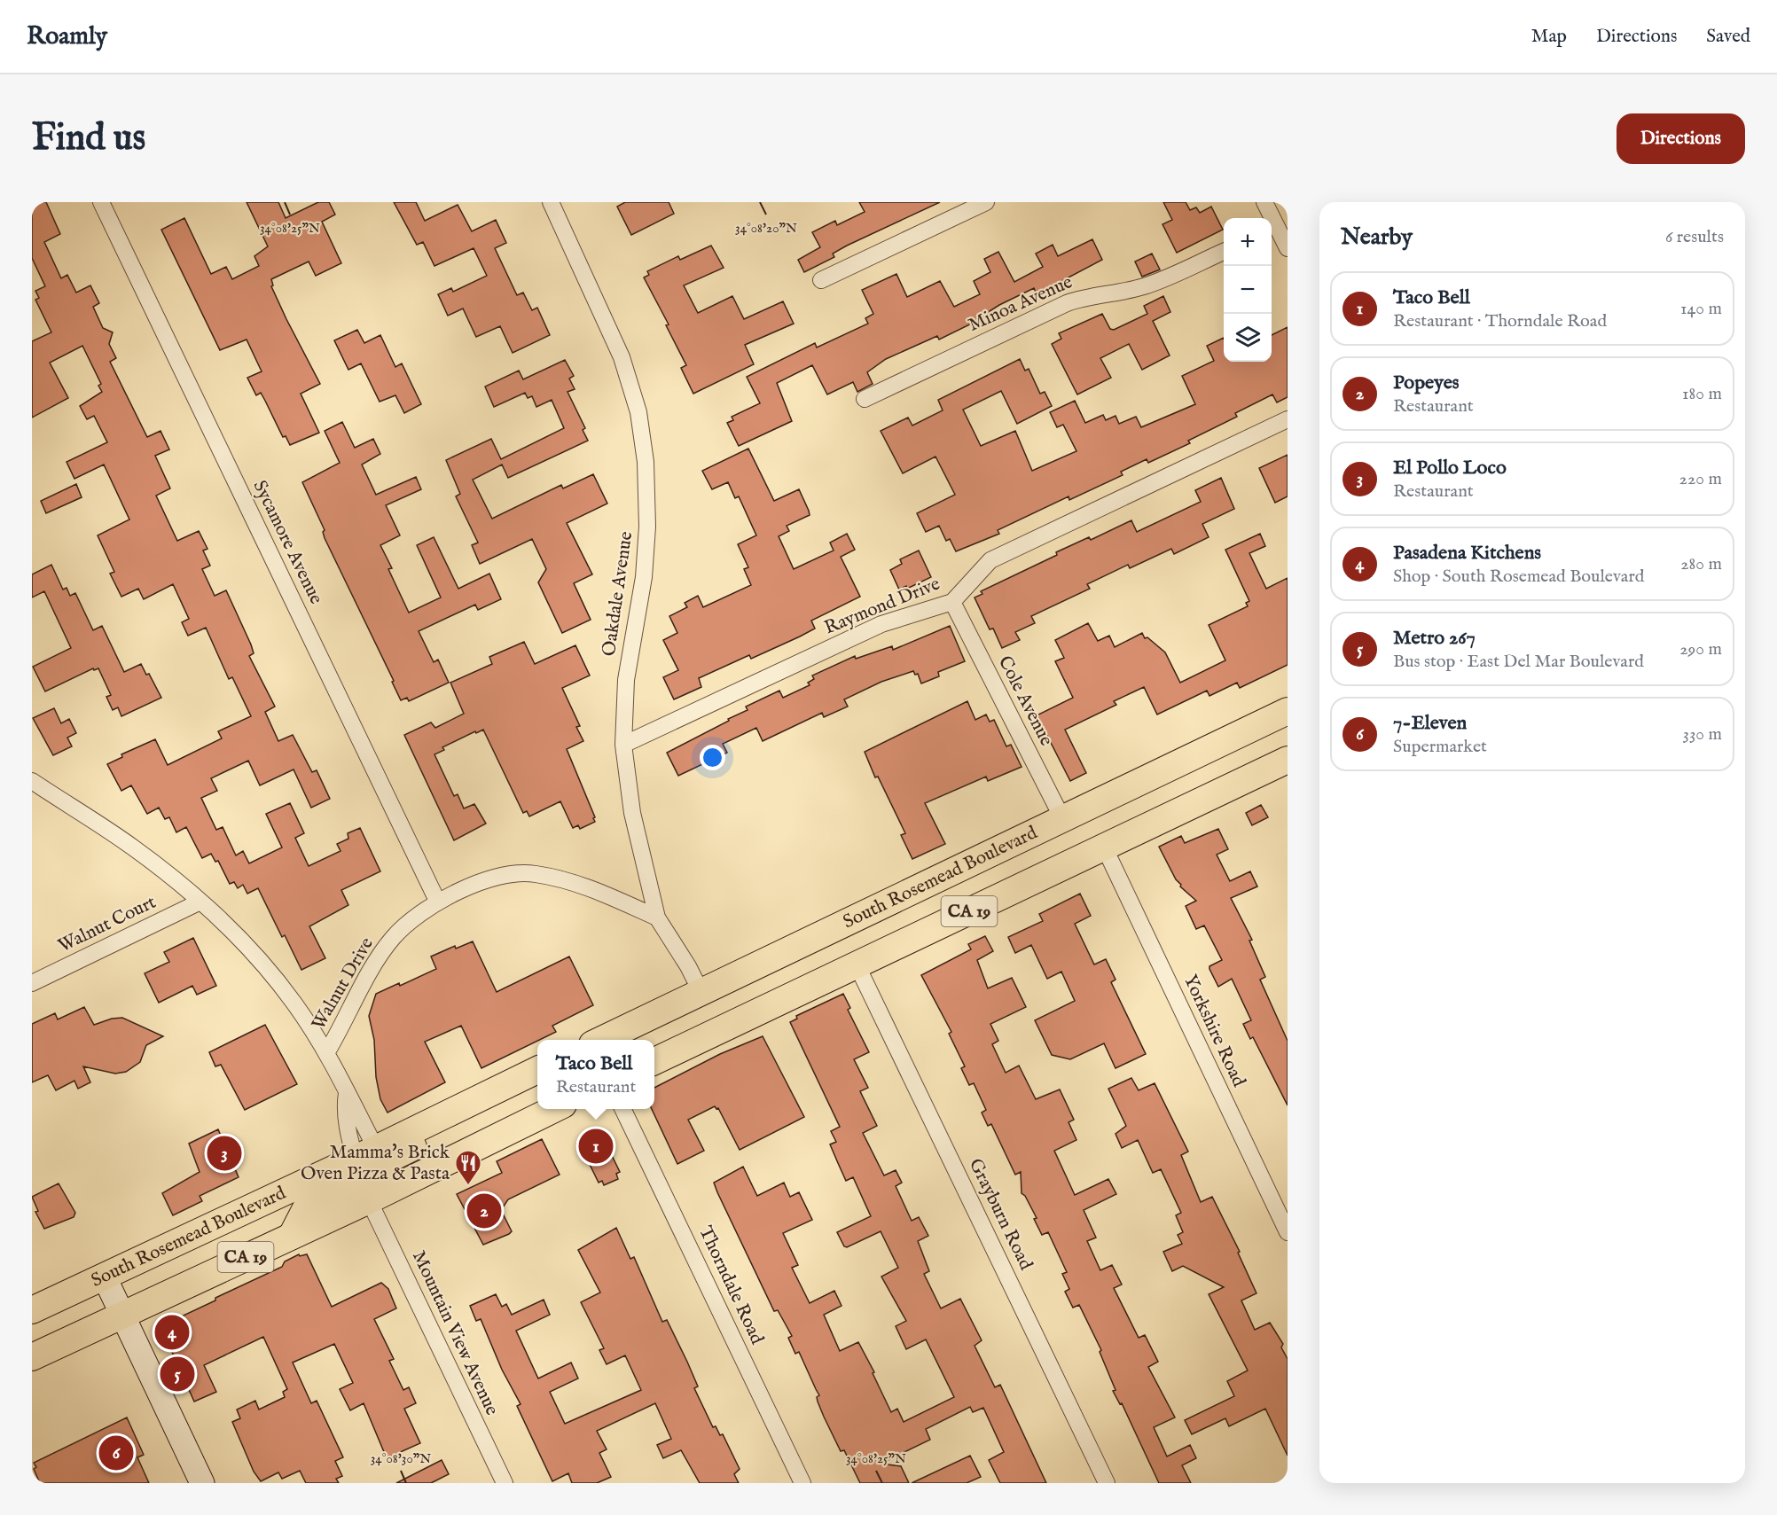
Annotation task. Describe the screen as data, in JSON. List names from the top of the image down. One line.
{"streets":{"main road":["South Rosemead Boulevard","CA 19"],"street":["Minoa Avenue","Sycamore Avenue","Oakdale Avenue","Raymond Drive","Cole Avenue","Walnut Court","Walnut Drive","Yorkshire Road","Grayburn Road","Thorndale Road","Mountain View Avenue"]},"crossings":[["Sycamore Avenue","Walnut Drive"],["Oakdale Avenue","Raymond Drive"],["Oakdale Avenue","South Rosemead Boulevard"],["Oakdale Avenue","Walnut Drive"],["Raymond Drive","Cole Avenue"],["Cole Avenue","South Rosemead Boulevard"],["CA 19","Yorkshire Road"],["CA 19","Grayburn Road"],["CA 19","Mountain View Avenue"]],"places":{"restaurant":["Mamma's Brick Oven Pizza & Pasta"]},"page":{"header":"Roamly","nav":["Map","Directions","Saved"],"buttons":"Directions","title":"Find us","heading":["Nearby","6 results"],"map_buttons":["+","−"],"list":[{"mark":"1","name":"Taco Bell","note":"Restaurant · Thorndale Road","value":"140 m"},{"mark":"2","name":"Popeyes","note":"Restaurant","value":"180 m"},{"mark":"3","name":"El Pollo Loco","note":"Restaurant","value":"220 m"},{"mark":"4","name":"Pasadena Kitchens","note":"Shop · South Rosemead Boulevard","value":"280 m"},{"mark":"5","name":"Metro 267","note":"Bus stop · East Del Mar Boulevard","value":"290 m"},{"mark":"6","name":"7-Eleven","note":"Supermarket","value":"330 m"}],"popup":["Taco Bell","Restaurant"],"pins":["1","3","2","4","5","6"]},"coordinates":["34°08'25\"N","34°08'20\"N","34°08'30\"N"]}
